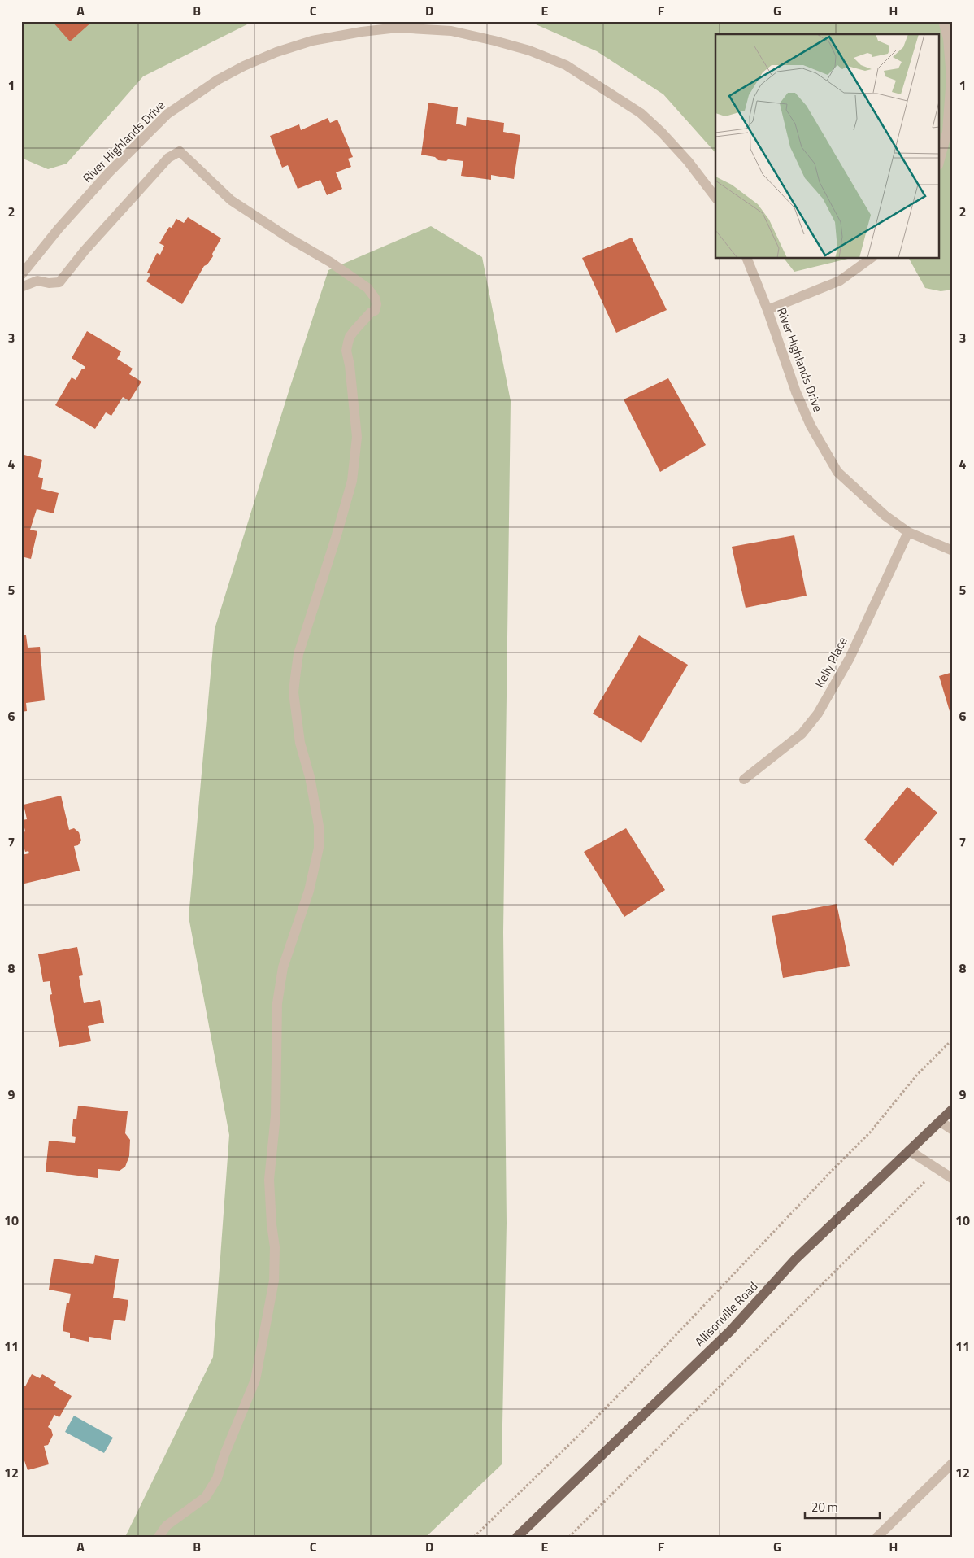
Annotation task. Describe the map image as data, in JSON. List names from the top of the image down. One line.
{"streets":{"main road":["Allisonville Road"],"street":["River Highlands Drive","Kelly Place"]},"crossings":[["River Highlands Drive","Kelly Place"]],"scale_bar":"20 m","grid":{"columns":["A","B","C","D","E","F","G","H"],"rows":["1","2","3","4","5","6","7","8","9","10","11","12"]}}
